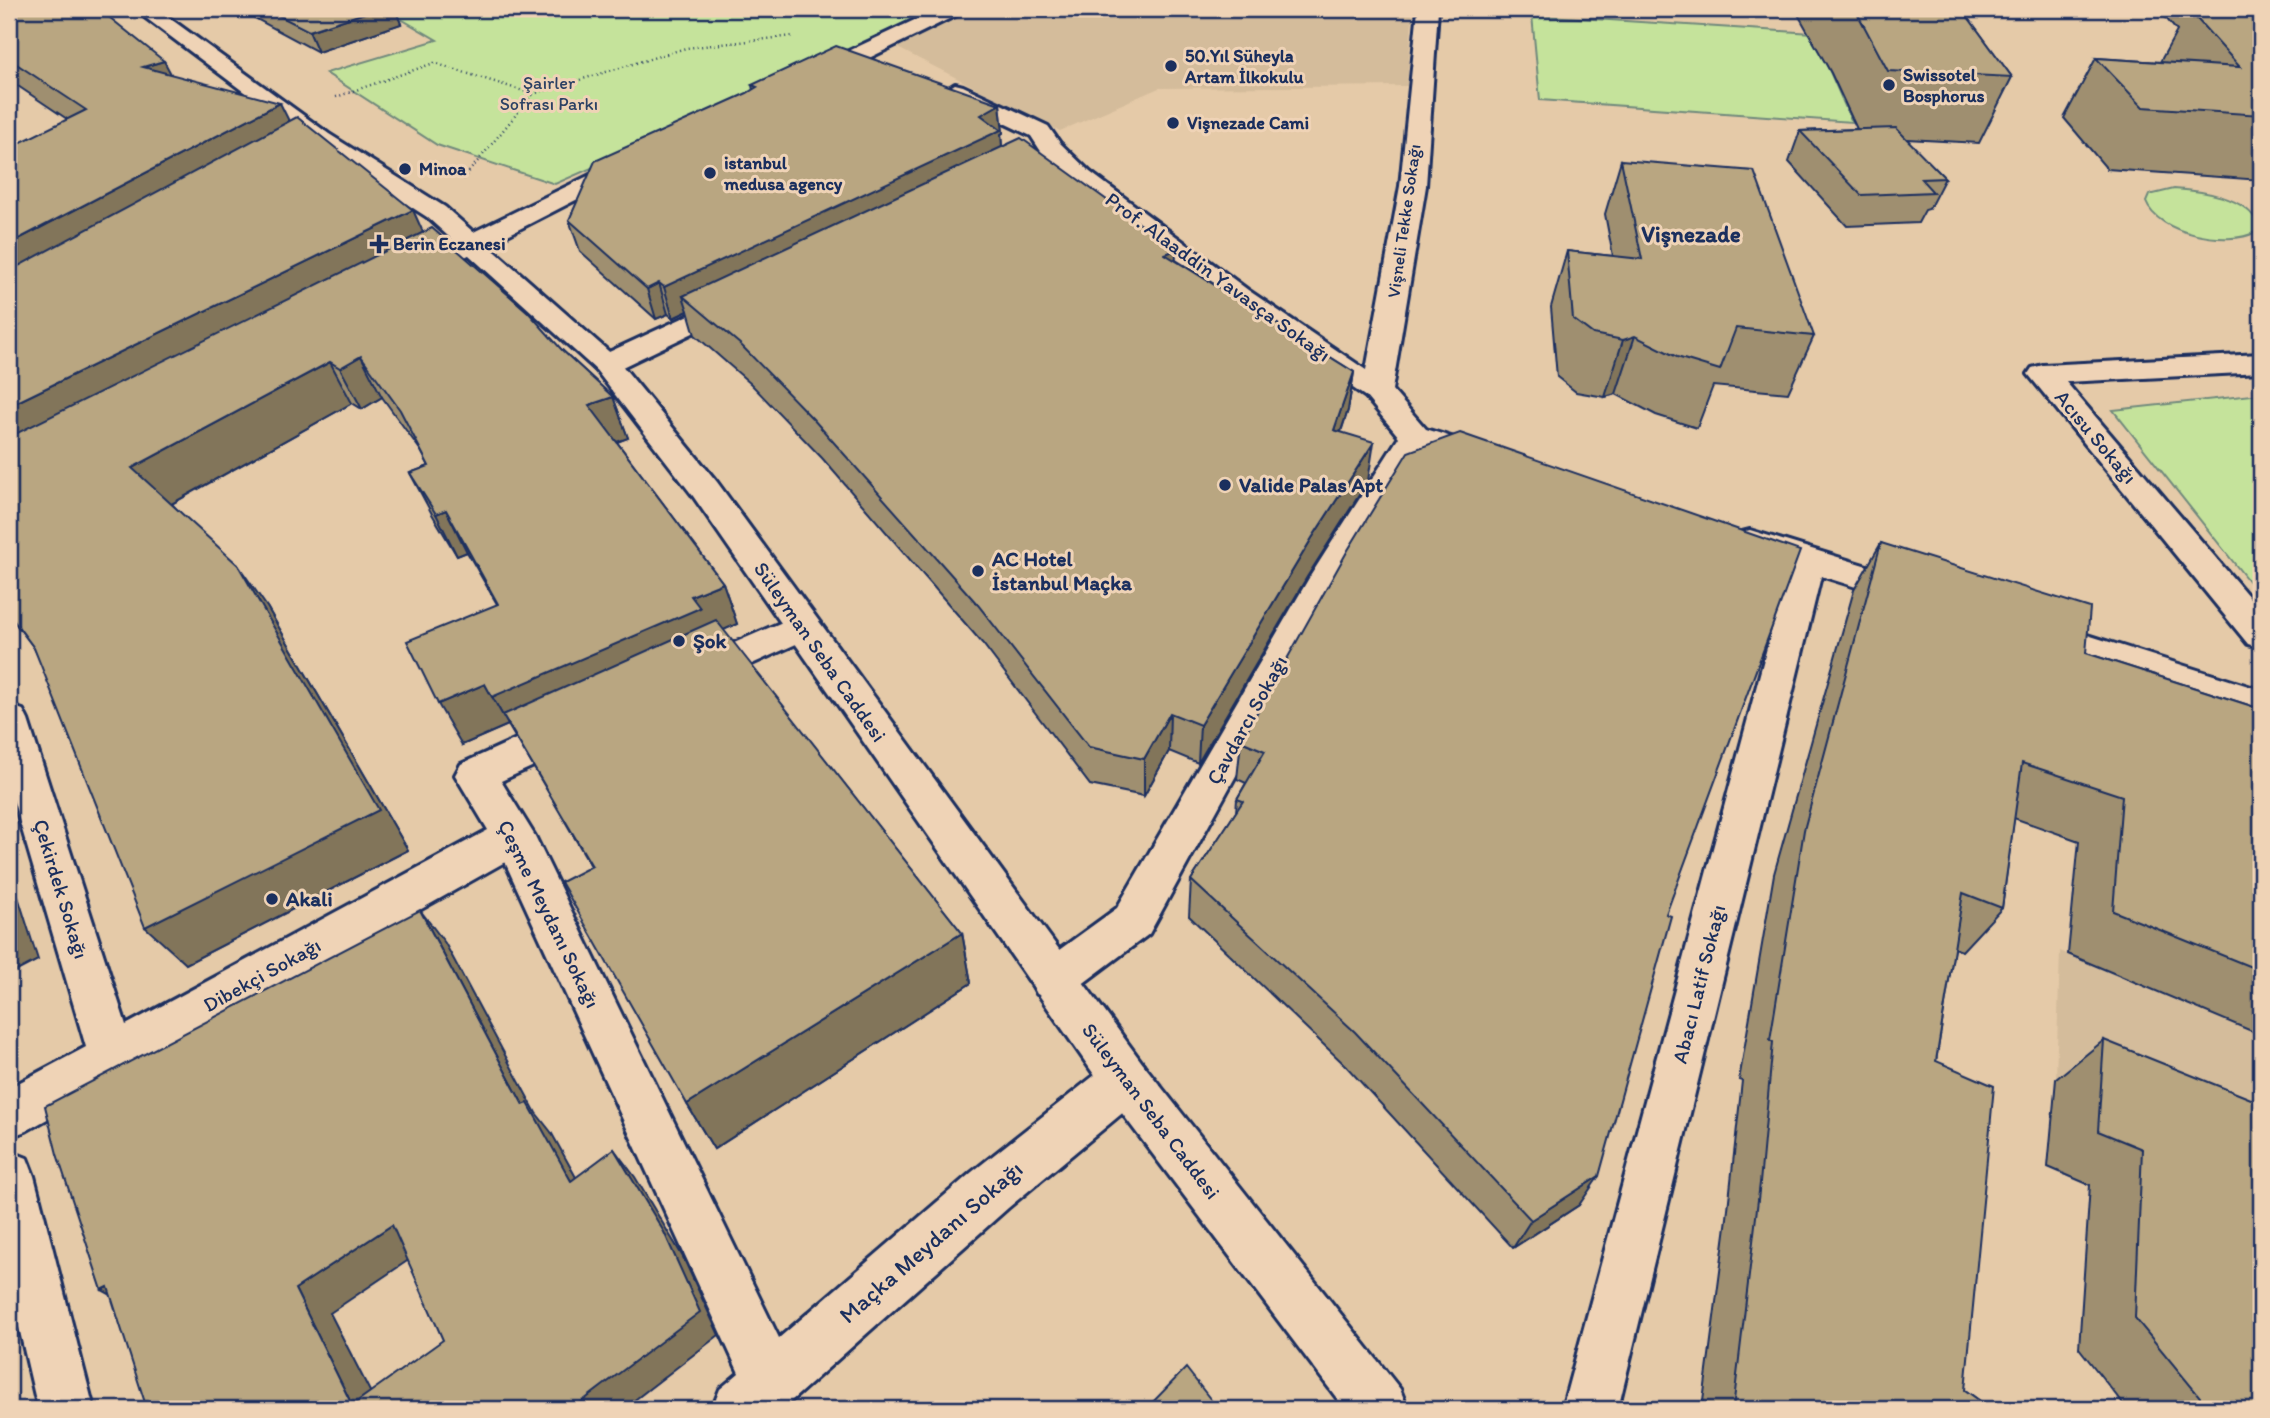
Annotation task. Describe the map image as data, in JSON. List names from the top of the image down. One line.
{"streets":{"street":["Vişneli Tekke Sokağı","Prof. Alaaddin Yavasça Sokağı","Acısu Sokağı","Süleyman Seba Caddesi","Çavdarcı Sokağı","Çekirdek Sokağı","Çeşme Meydanı Sokağı","Dibekçi Sokağı","Abacı Latif Sokağı","Maçka Meydanı Sokağı"]},"crossings":[["Vişneli Tekke Sokağı","Prof. Alaaddin Yavasça Sokağı"],["Prof. Alaaddin Yavasça Sokağı","Çavdarcı Sokağı"],["Süleyman Seba Caddesi","Çavdarcı Sokağı"],["Süleyman Seba Caddesi","Maçka Meydanı Sokağı"],["Çekirdek Sokağı","Dibekçi Sokağı"],["Çeşme Meydanı Sokağı","Dibekçi Sokağı"],["Çeşme Meydanı Sokağı","Maçka Meydanı Sokağı"]],"districts":["Vişnezade"],"parks":["Şairler Sofrası Parkı"],"places":{"other":["50.Yıl Süheyla Artam İlkokulu","Swissotel Bosphorus","Vişnezade Cami","Minoa","istanbul medusa agency","Valide Palas Apt","AC Hotel İstanbul Maçka","Şok","Akali"],"health":["Berin Eczanesi"]}}
